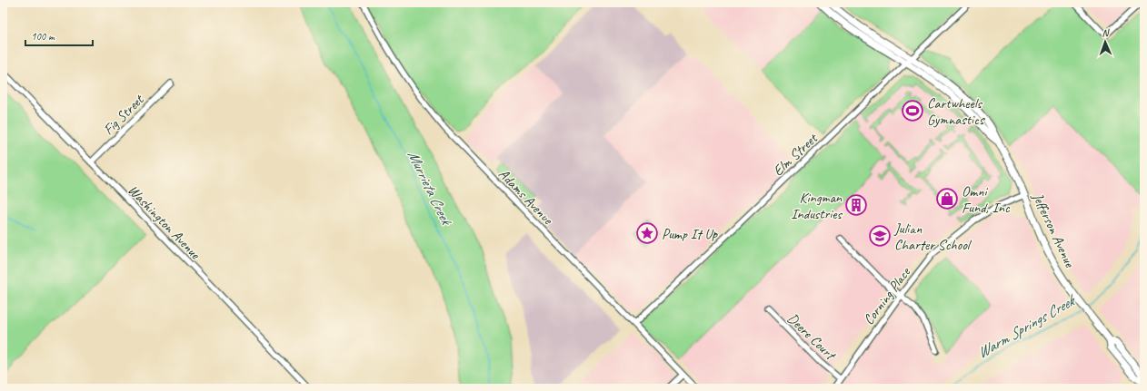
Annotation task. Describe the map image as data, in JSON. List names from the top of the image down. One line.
{"streets":{"main road":["Jefferson Avenue"],"street":["Fig Street","Elm Street","Adams Avenue","Washington Avenue","Corning Place","Deere Court"]},"crossings":[["Fig Street","Washington Avenue"],["Elm Street","Adams Avenue"],["Elm Street","Jefferson Avenue"],["Jefferson Avenue","Corning Place"],["Corning Place","Deere Court"]],"water":["Murrieta Creek","Warm Springs Creek"],"places":{"sports":["Cartwheels Gymnastics"],"shop":["Omni Fund, Inc"],"building":["Kingman Industries"],"place":["Pump It Up"],"school or university":["Julian Charter School"]},"scale_bar":"100 m","north":"top"}
